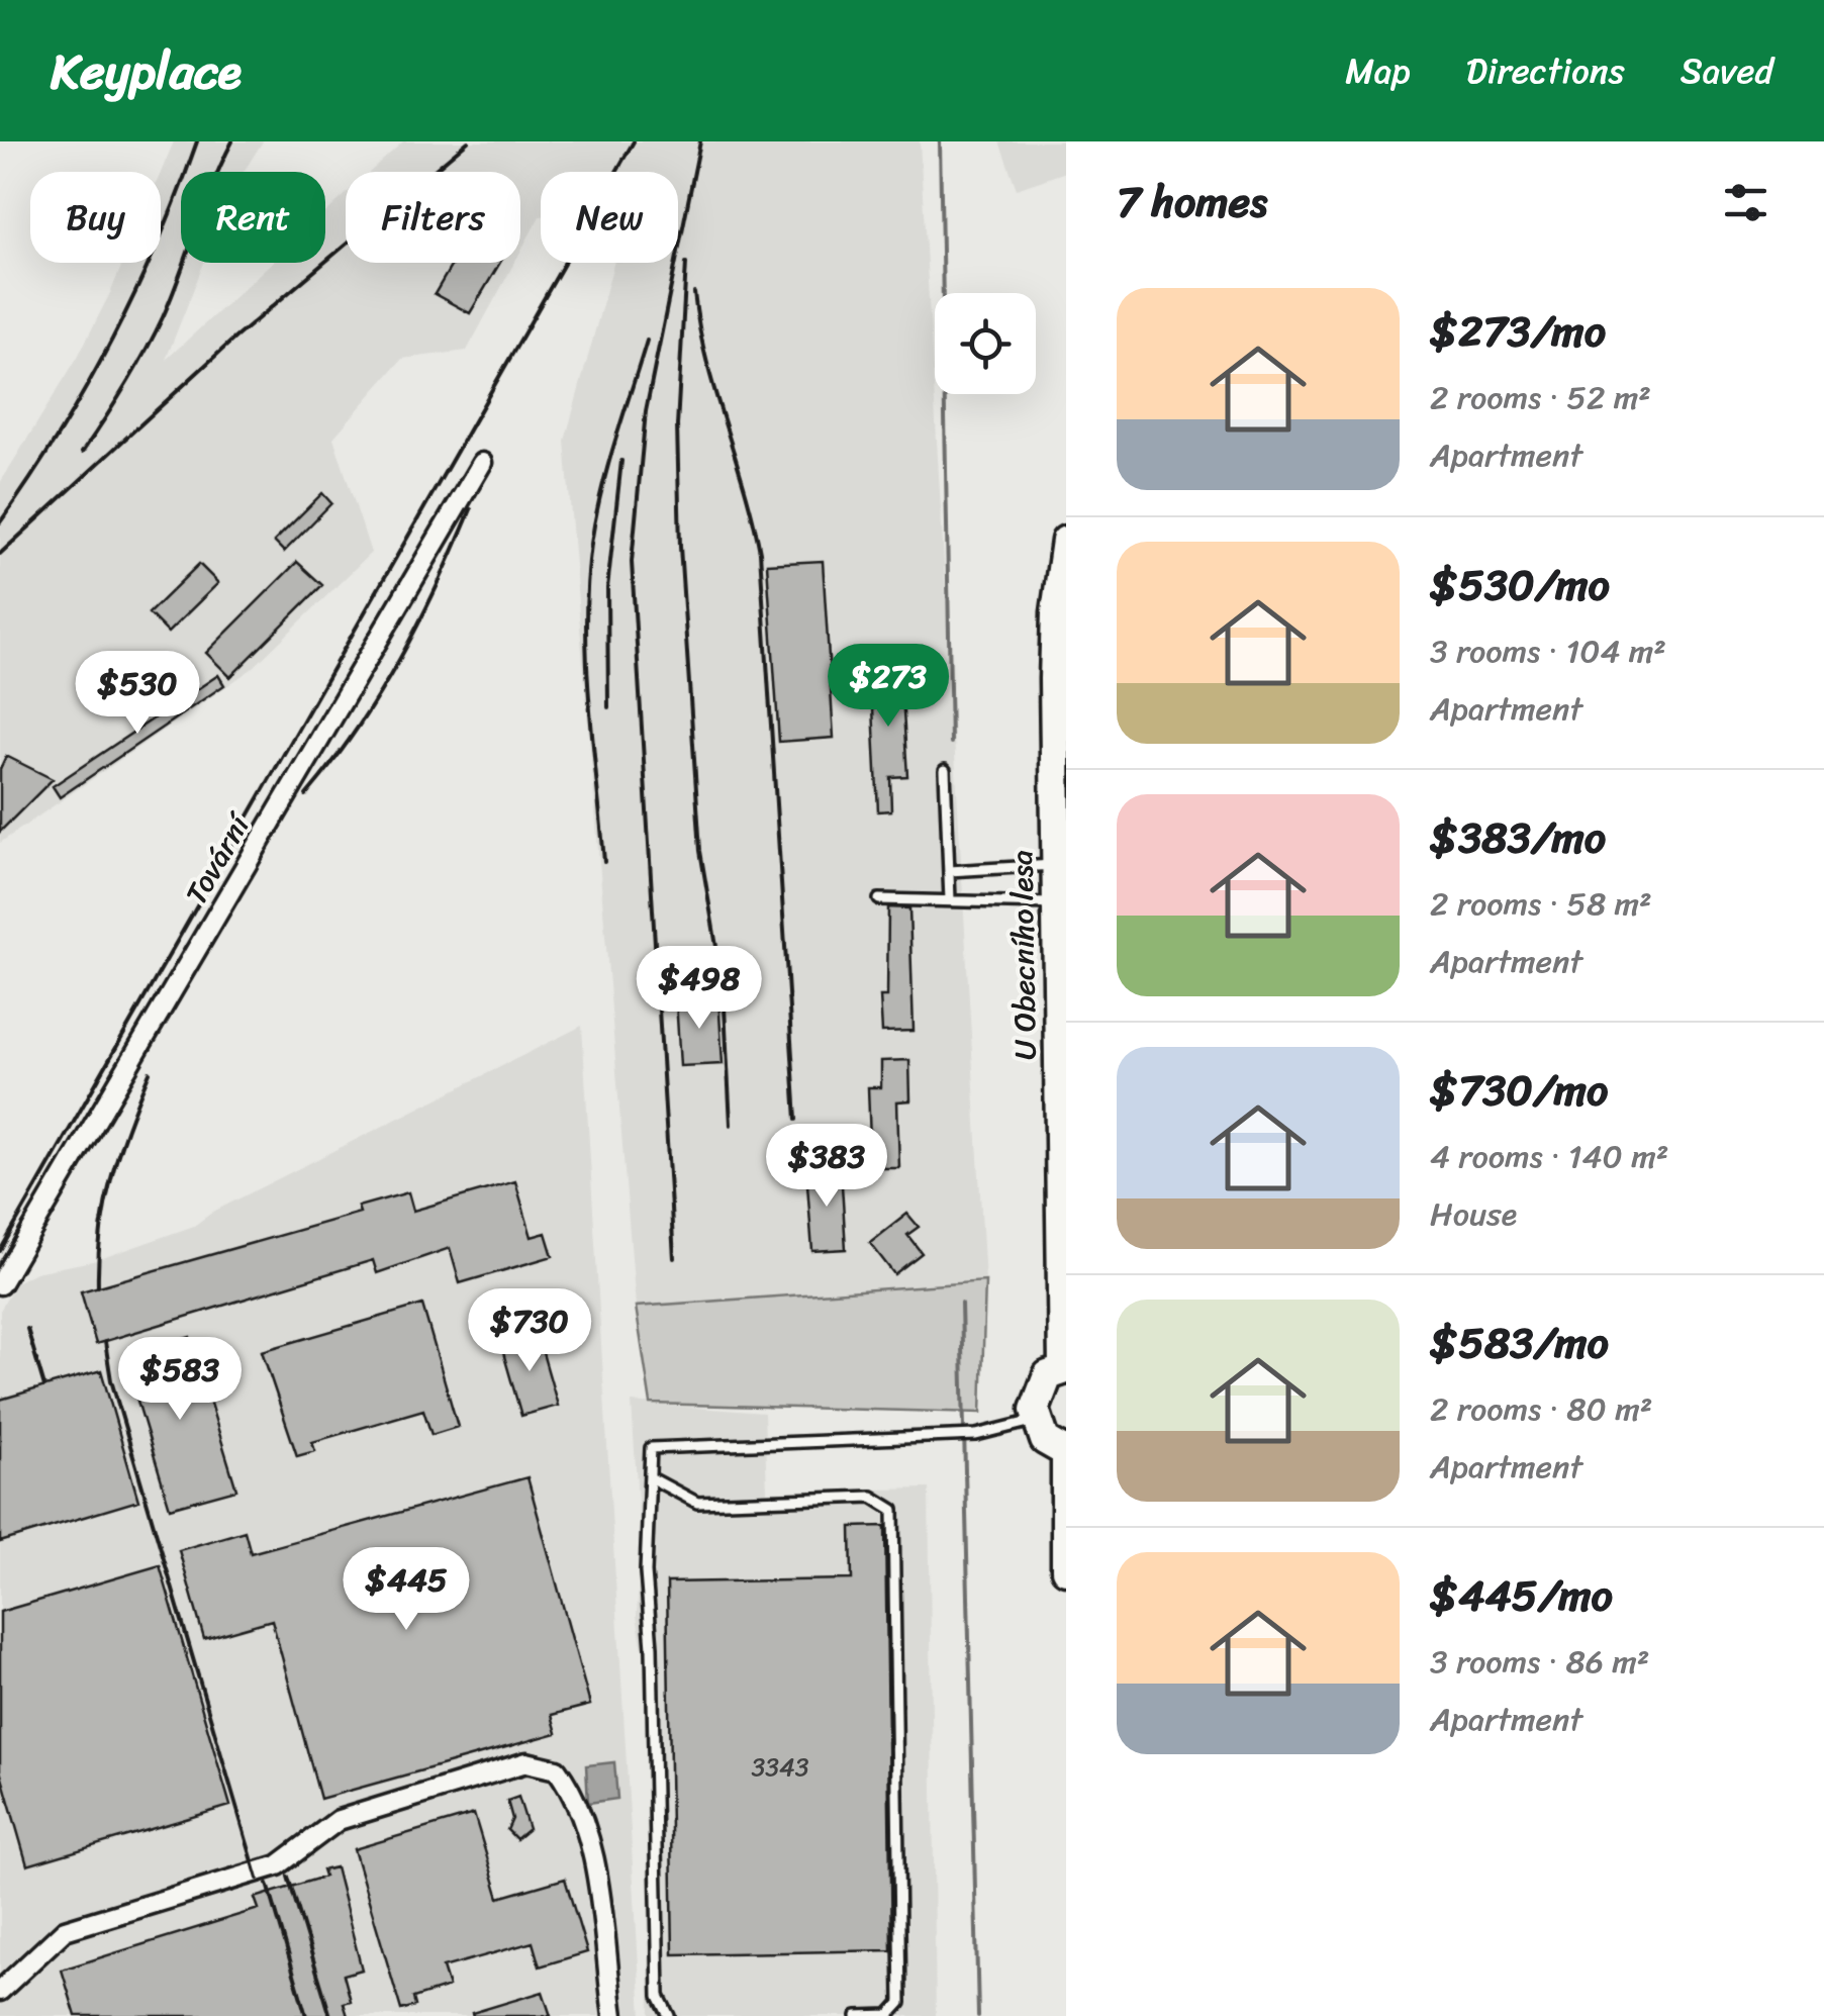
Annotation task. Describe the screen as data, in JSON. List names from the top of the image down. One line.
{"streets":{"main road":["U Obecního lesa"],"street":["Tovární"]},"house_numbers":["3343"],"page":{"header":"Keyplace","nav":["Map","Directions","Saved"],"heading":"7 homes","chip":["Buy","Rent","Filters","New"],"list":[{"name":"$273/mo","note":"2 rooms · 52 m² · Apartment"},{"name":"$530/mo","note":"3 rooms · 104 m² · Apartment"},{"name":"$383/mo","note":"2 rooms · 58 m² · Apartment"},{"name":"$730/mo","note":"4 rooms · 140 m² · House"},{"name":"$583/mo","note":"2 rooms · 80 m² · Apartment"},{"name":"$445/mo","note":"3 rooms · 86 m² · Apartment"}],"price":["$273","$530","$498","$383","$730","$583","$445"]}}
